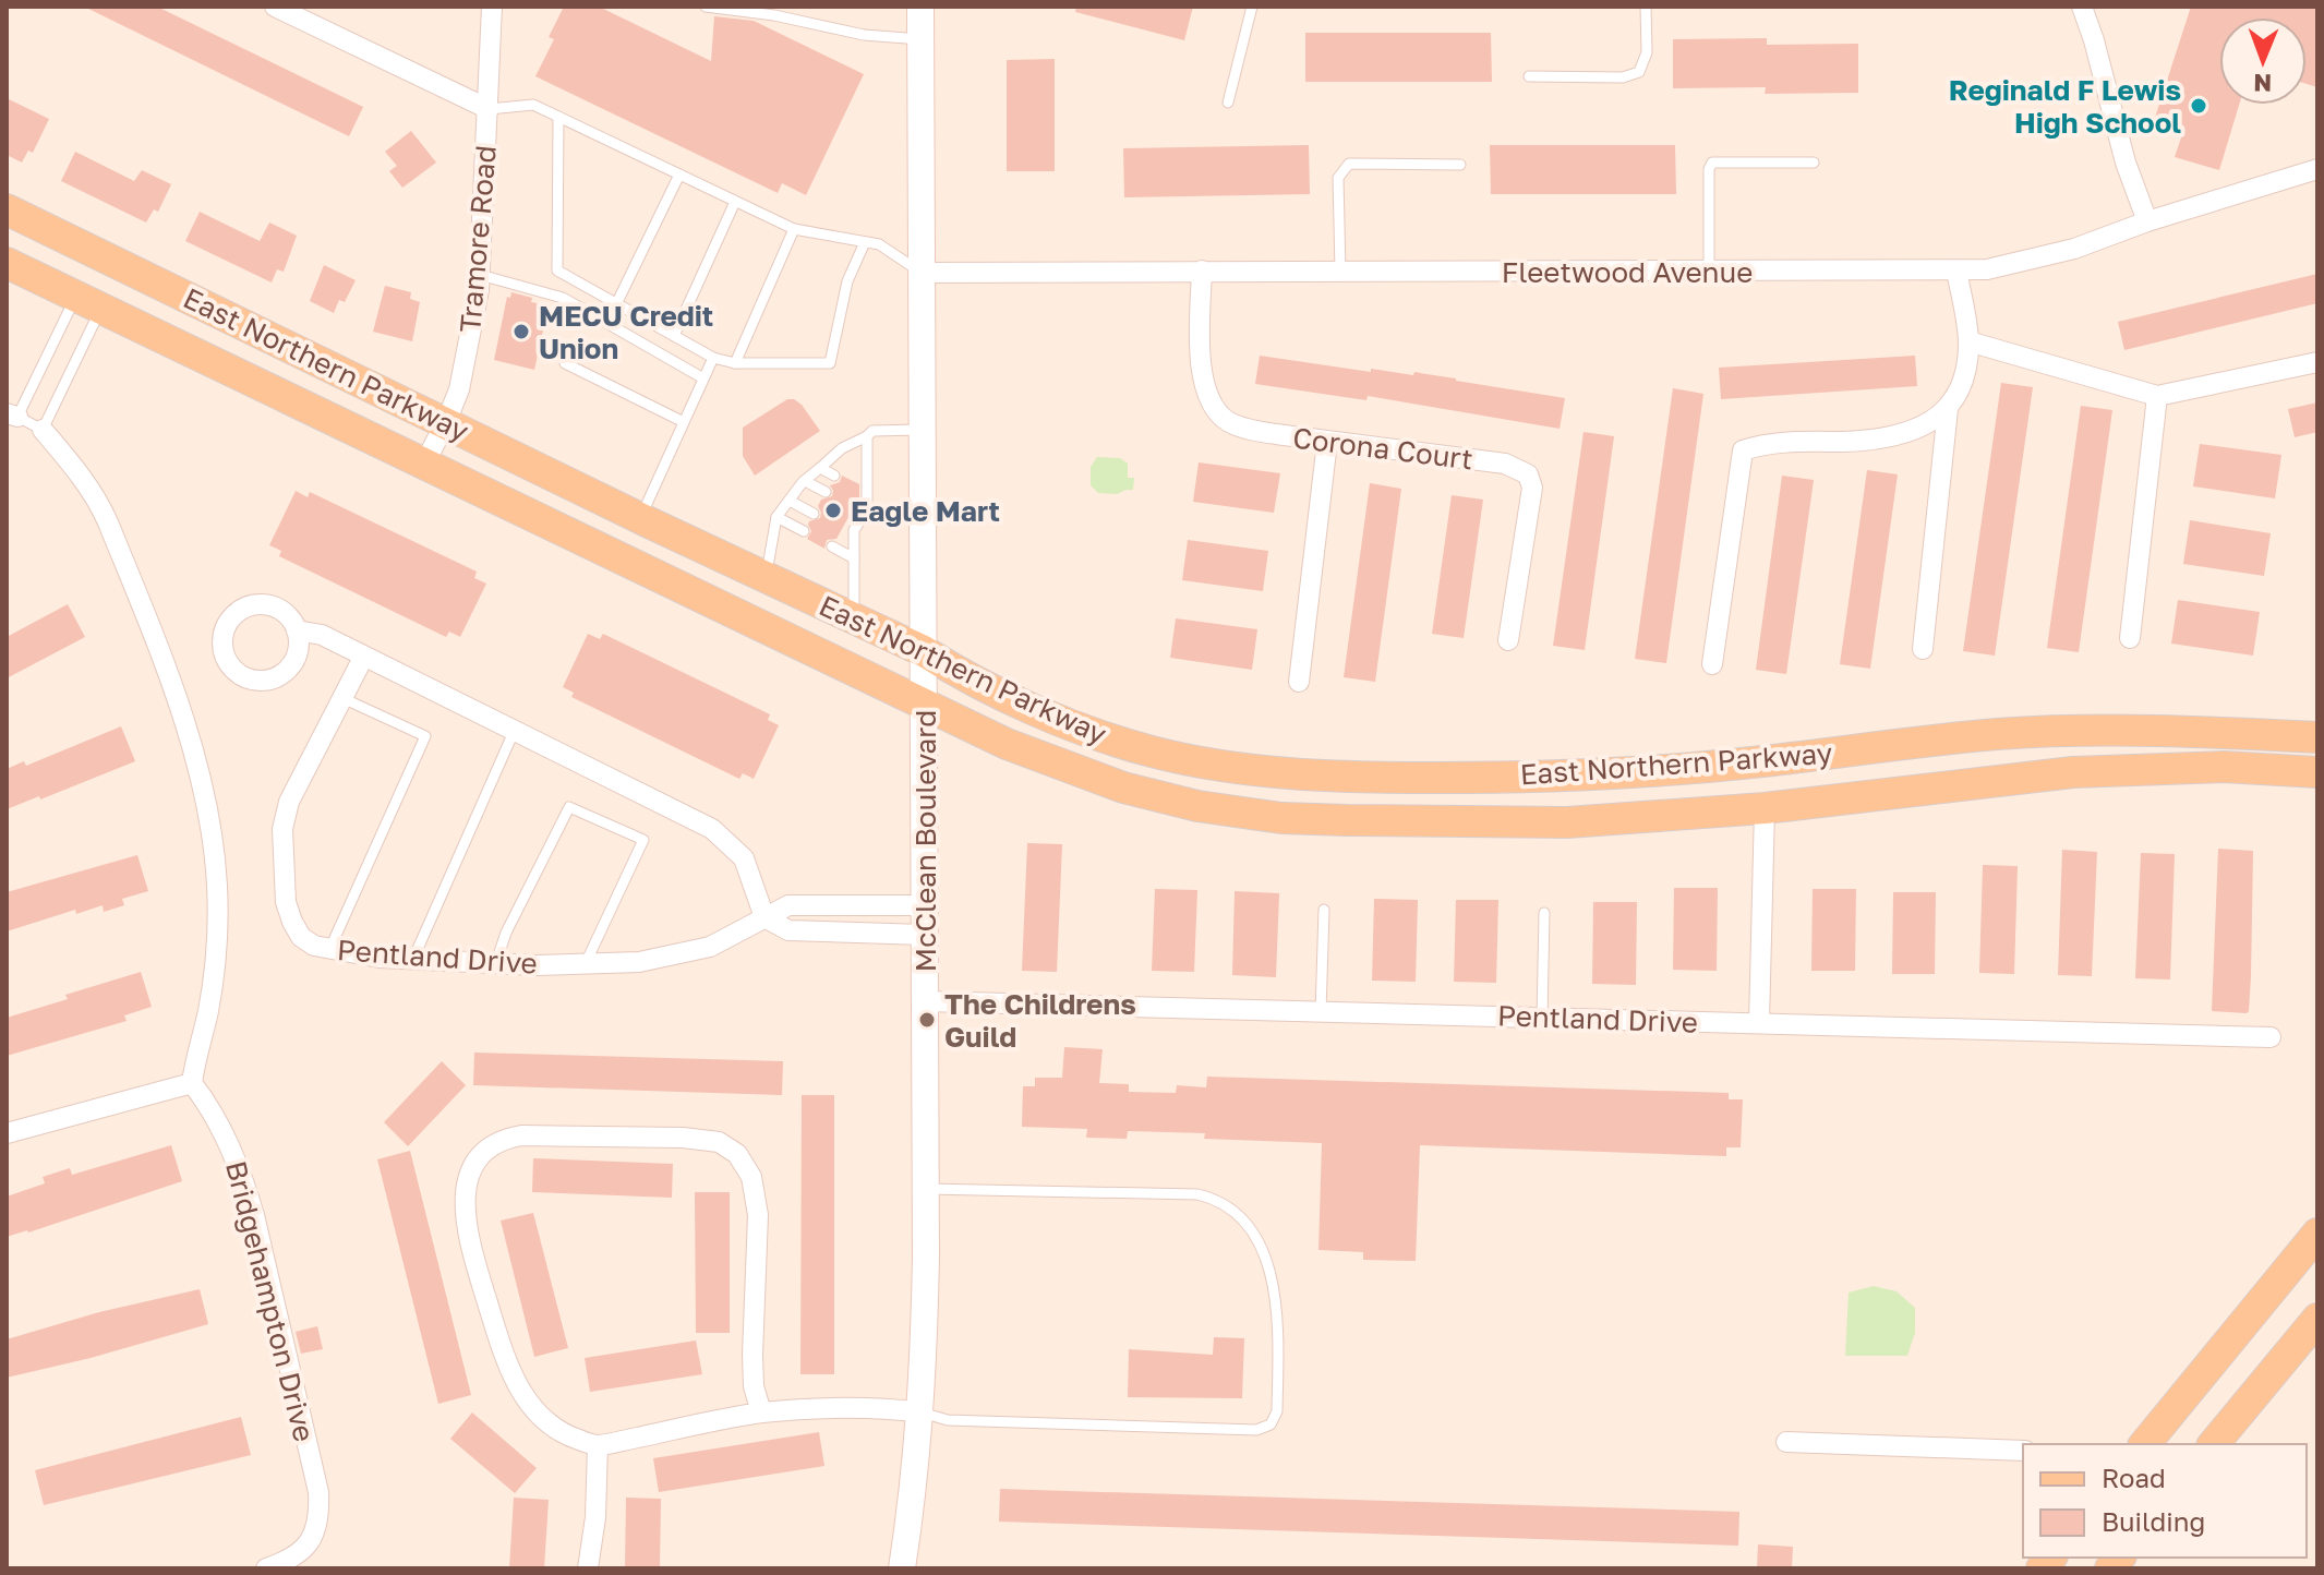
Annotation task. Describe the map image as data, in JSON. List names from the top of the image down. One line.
{"streets":{"main road":["East Northern Parkway"],"street":["Tramore Road","Fleetwood Avenue","Corona Court","McClean Boulevard","Pentland Drive","Bridgehampton Drive"]},"crossings":[["Tramore Road","East Northern Parkway"],["Fleetwood Avenue","Corona Court"],["Fleetwood Avenue","McClean Boulevard"],["East Northern Parkway","McClean Boulevard"],["McClean Boulevard","Pentland Drive"]],"places":["Reginald F Lewis High School","MECU Credit Union","Eagle Mart","The Childrens Guild"],"legend":["Road","Building"],"north":"bottom"}
